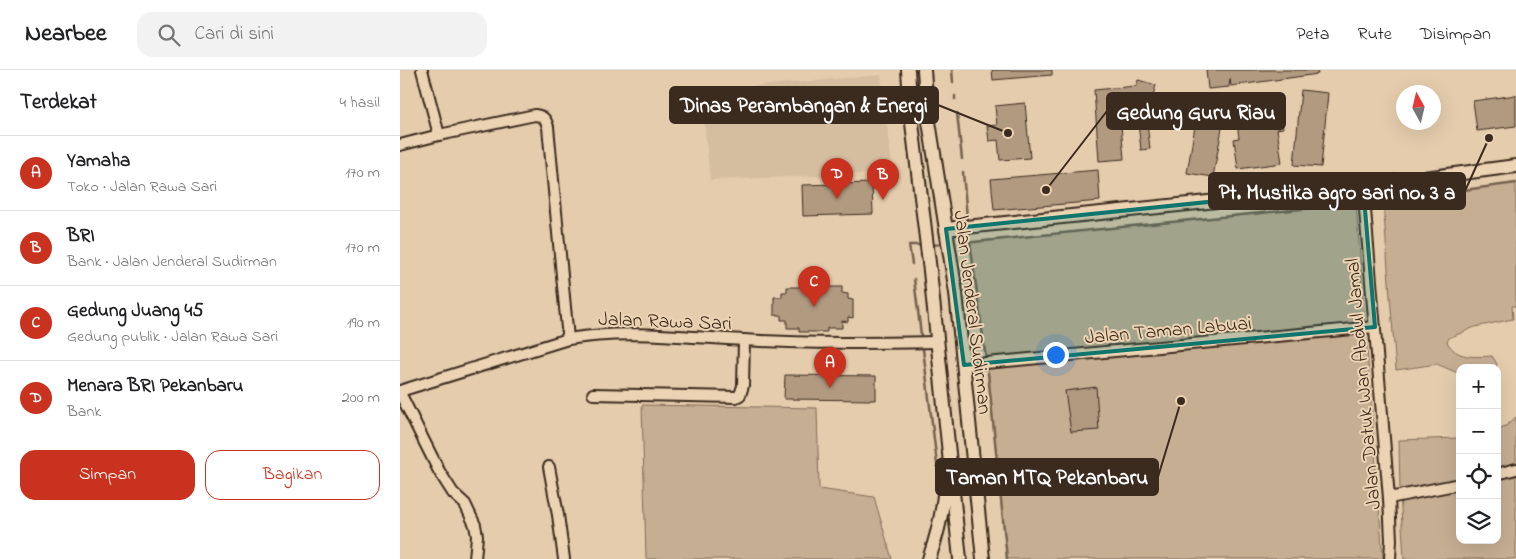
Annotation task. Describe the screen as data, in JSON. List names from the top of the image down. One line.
{"streets":{"main road":["Jalan Jenderal Sudirman"],"street":["Jalan Rawa Sari","Jalan Taman Labuai","Jalan Datuk Wan Abdul Jamal"]},"crossings":[["Jalan Jenderal Sudirman","Jalan Rawa Sari"],["Jalan Jenderal Sudirman","Jalan Taman Labuai"],["Jalan Taman Labuai","Jalan Datuk Wan Abdul Jamal"]],"places":["Dinas Perambangan & Energi","Pt. Mustika agro sari no. 3 a","Gedung Guru Riau","Taman MTQ Pekanbaru"],"north":"top","page":{"header":"Nearbee","search":"Cari di sini","nav":["Peta","Rute","Disimpan"],"heading":["Terdekat","4 hasil"],"list":[{"mark":"A","name":"Yamaha","note":"Toko · Jalan Rawa Sari","value":"170 m"},{"mark":"B","name":"BRI","note":"Bank · Jalan Jenderal Sudirman","value":"170 m"},{"mark":"C","name":"Gedung Juang 45","note":"Gedung publik · Jalan Rawa Sari","value":"190 m"},{"mark":"D","name":"Menara BRI Pekanbaru","note":"Bank","value":"200 m"}],"pins":["D","B","C","A"],"map_buttons":["+","−"],"buttons":["Simpan","Bagikan"]}}
